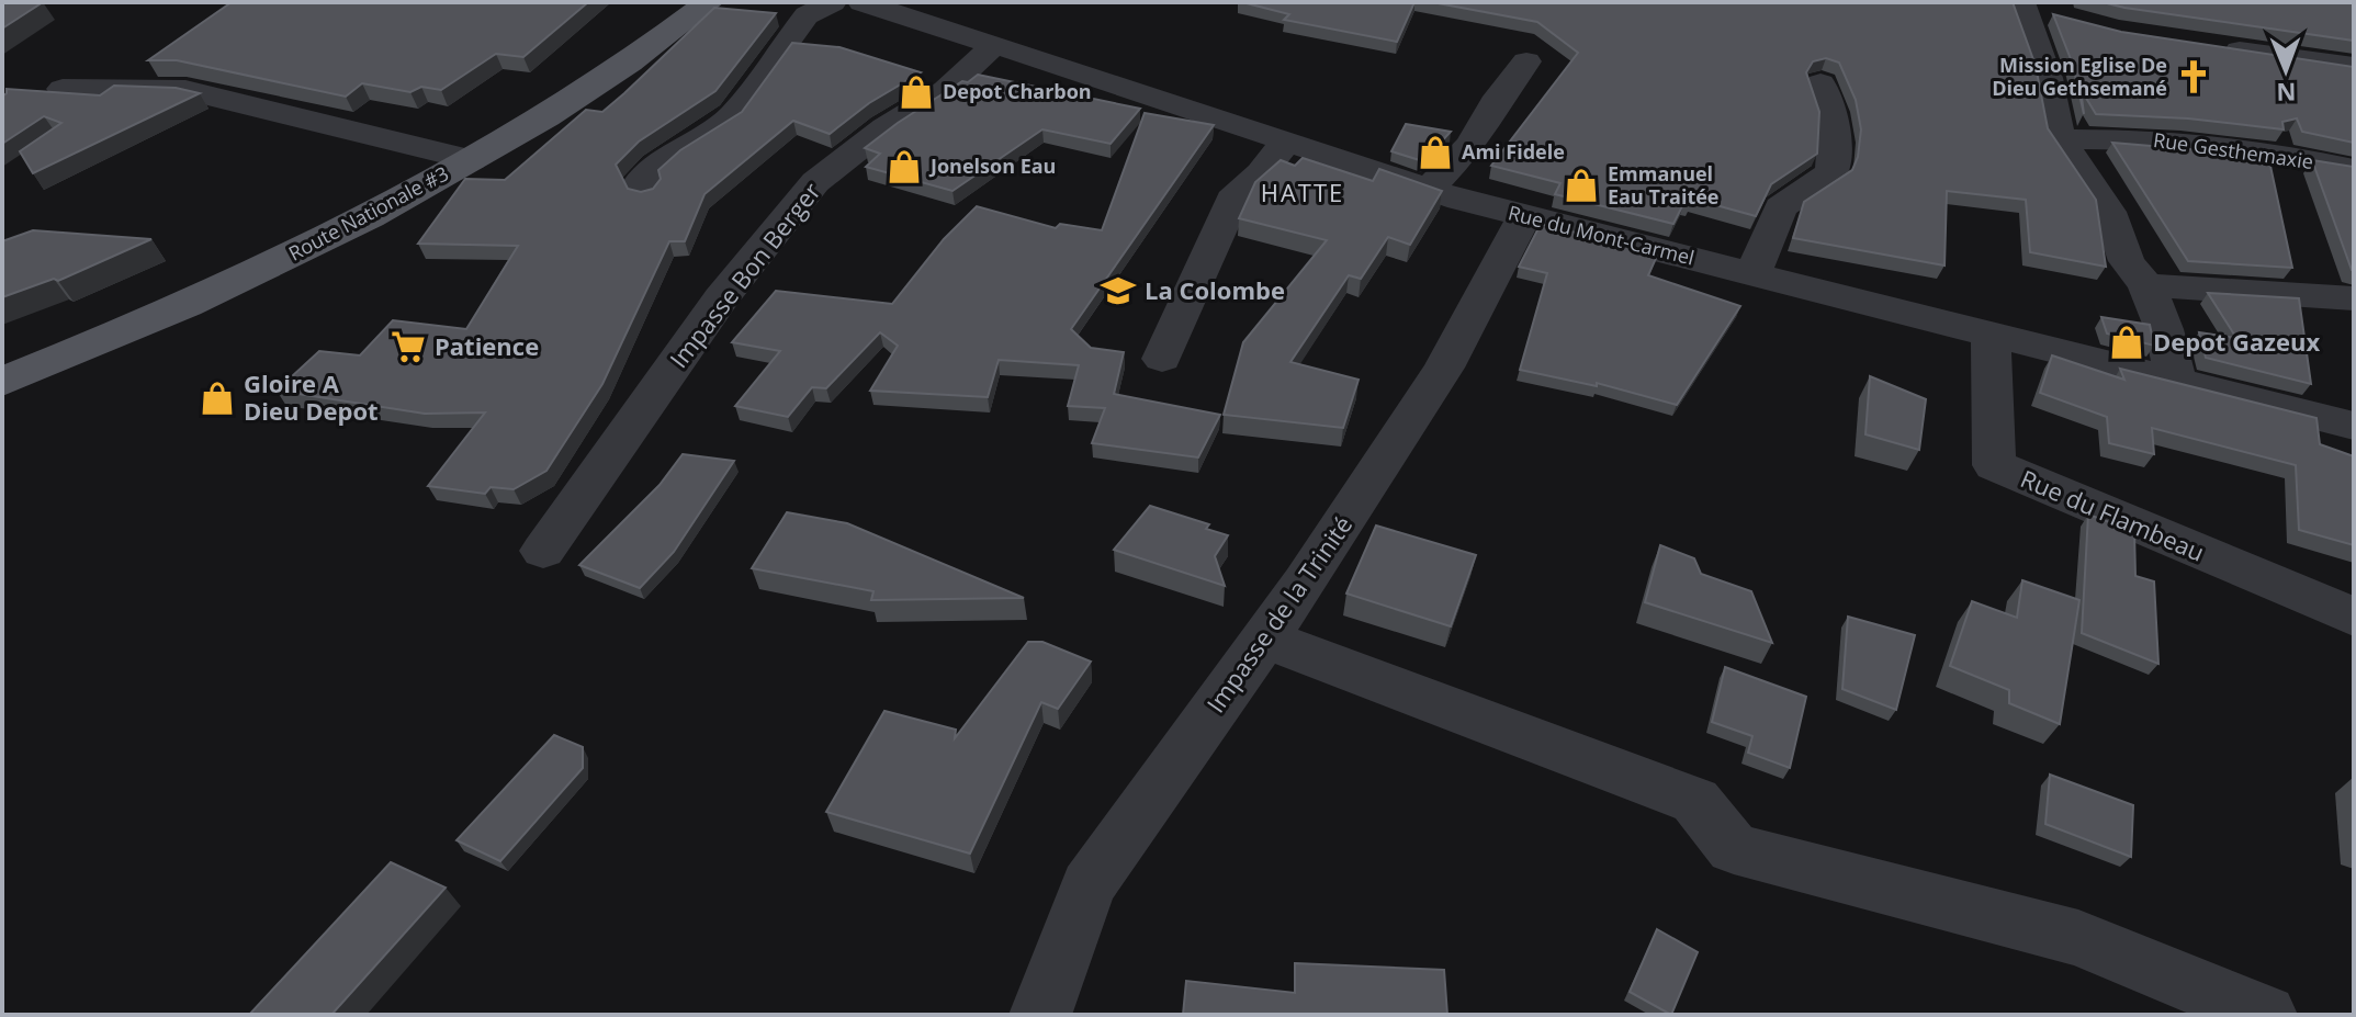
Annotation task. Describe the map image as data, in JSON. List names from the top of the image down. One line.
{"streets":{"main road":["Route Nationale #3"],"street":["Rue Gesthemaxie","Rue du Mont-Carmel","Impasse Bon Berger","Rue du Flambeau","Impasse de la Trinité"]},"crossings":[["Rue du Mont-Carmel","Impasse Bon Berger"],["Rue du Mont-Carmel","Rue du Flambeau"],["Rue du Mont-Carmel","Impasse de la Trinité"]],"districts":["HATTE"],"places":{"church":["Mission Eglise De Dieu Gethsemané"],"shop":["Depot Charbon","Ami Fidele","Jonelson Eau","Emmanuel Eau Traitée","Depot Gazeux","Gloire A Dieu Depot"],"school or university":["La Colombe"],"supermarket":["Patience"]},"north":"bottom"}
